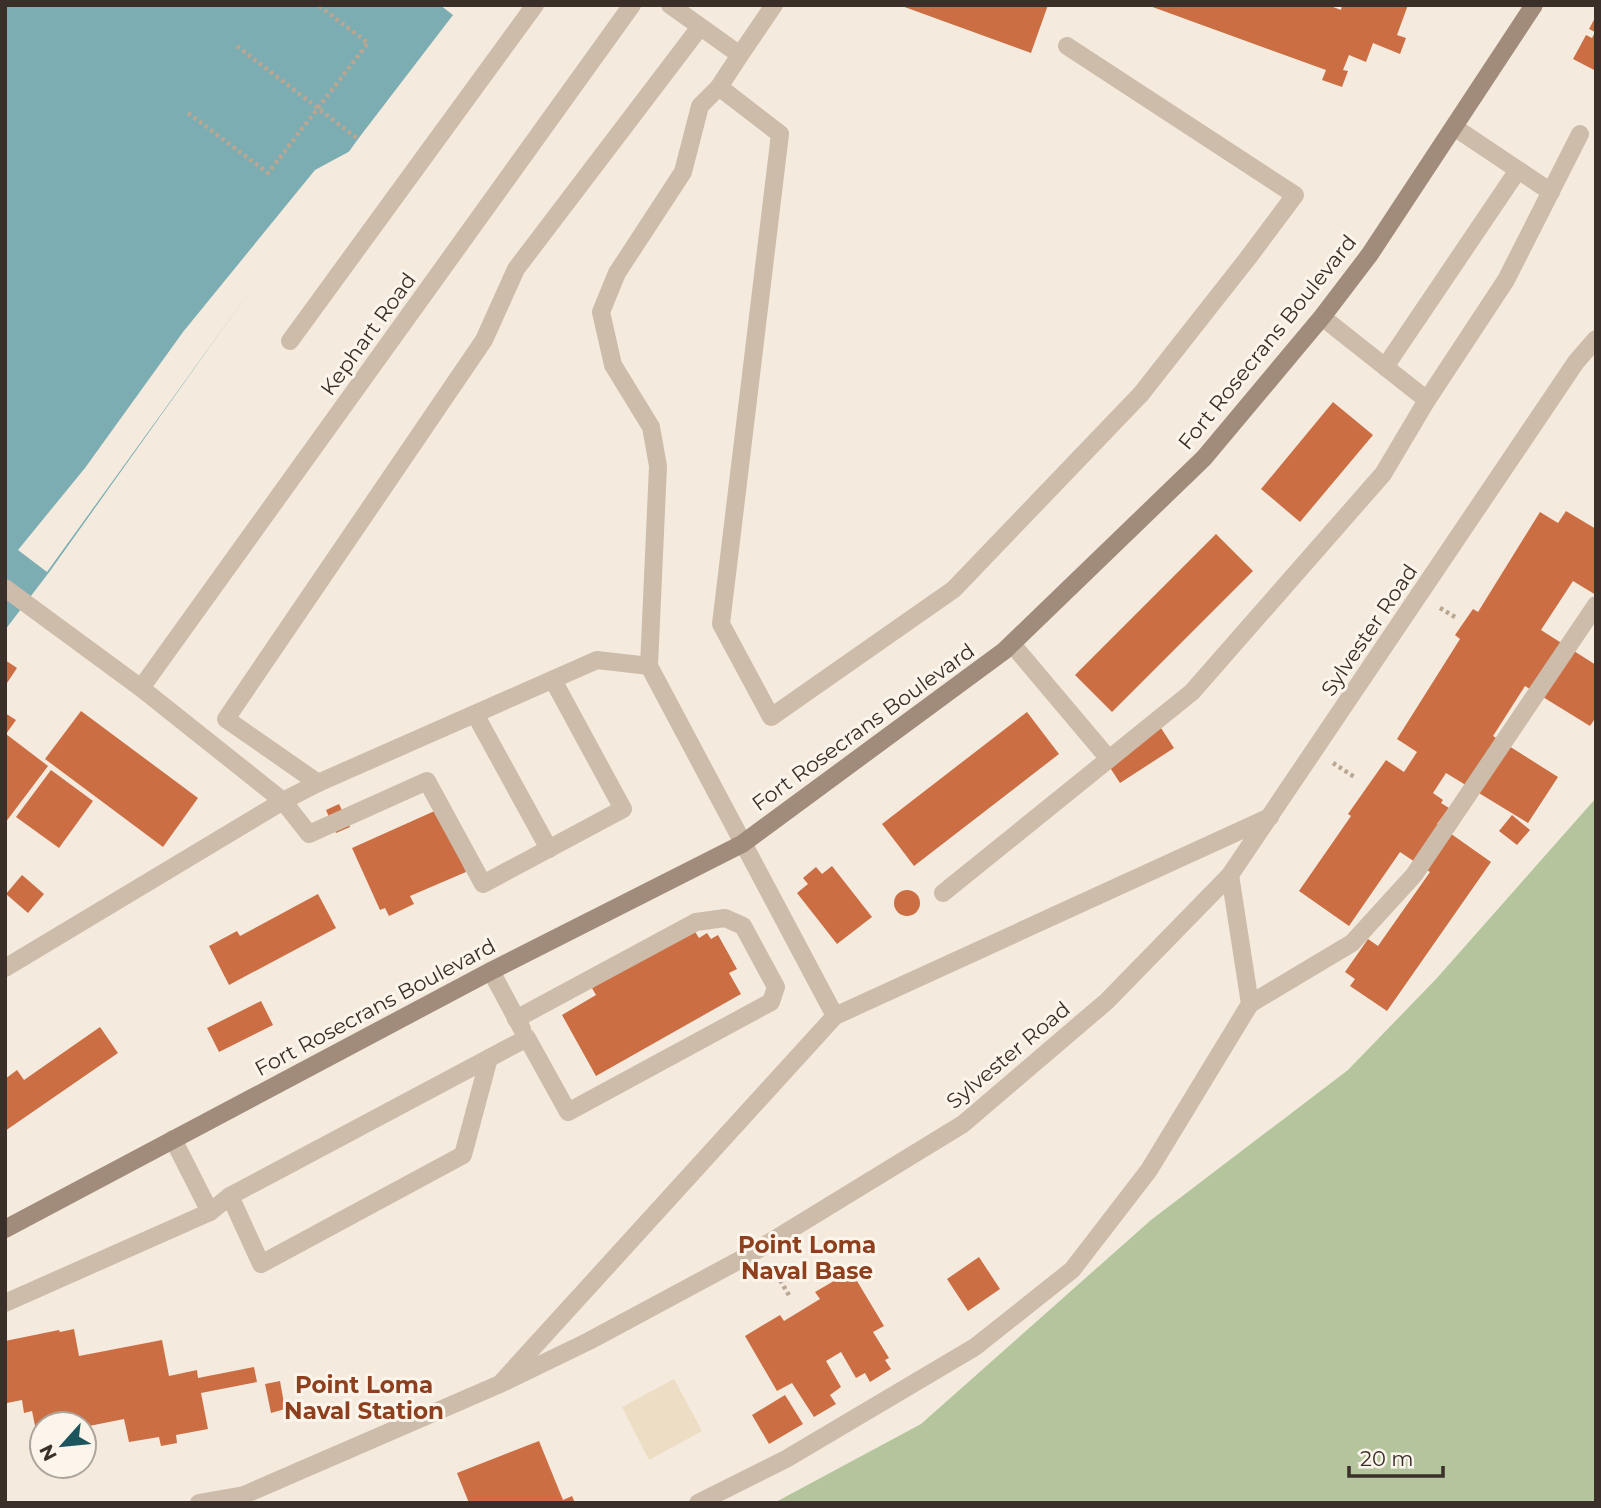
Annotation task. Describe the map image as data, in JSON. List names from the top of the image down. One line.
{"streets":{"street":["Kephart Road","Fort Rosecrans Boulevard","Sylvester Road"]},"districts":["Point Loma Naval Base","Point Loma Naval Station"],"scale_bar":"20 m","north":"bottom left"}
